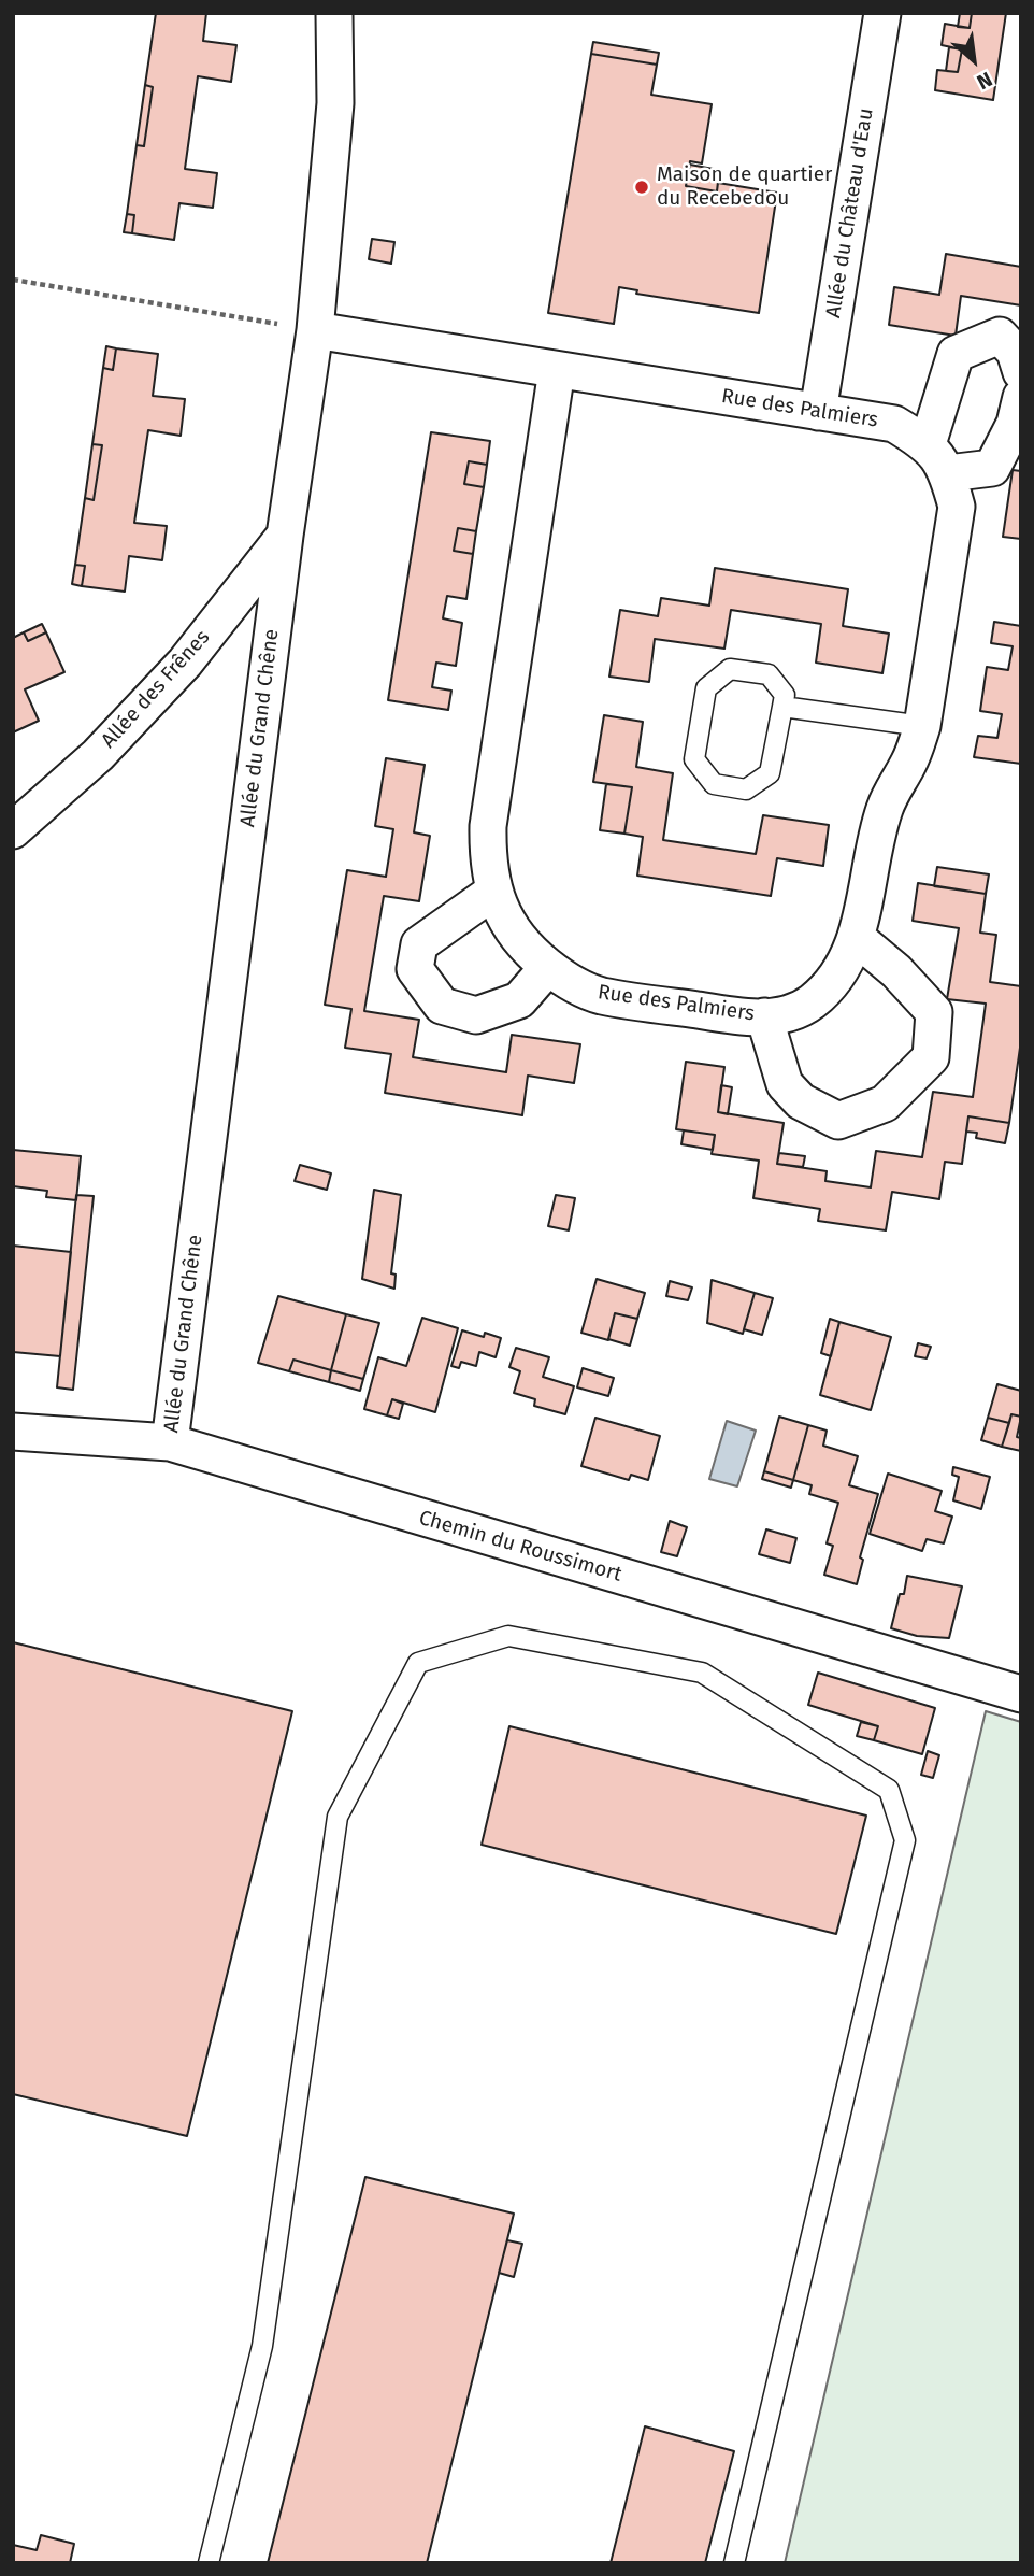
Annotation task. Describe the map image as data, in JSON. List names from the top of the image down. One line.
{"streets":{"street":["Allée du Château d'Eau","Rue des Palmiers","Allée des Frênes","Allée du Grand Chêne","Chemin du Roussimort"]},"crossings":[["Allée du Château d'Eau","Rue des Palmiers"],["Rue des Palmiers","Allée du Grand Chêne"],["Allée des Frênes","Allée du Grand Chêne"],["Allée du Grand Chêne","Chemin du Roussimort"]],"places":["Maison de quartier du Recebedou"],"north":"bottom right"}
